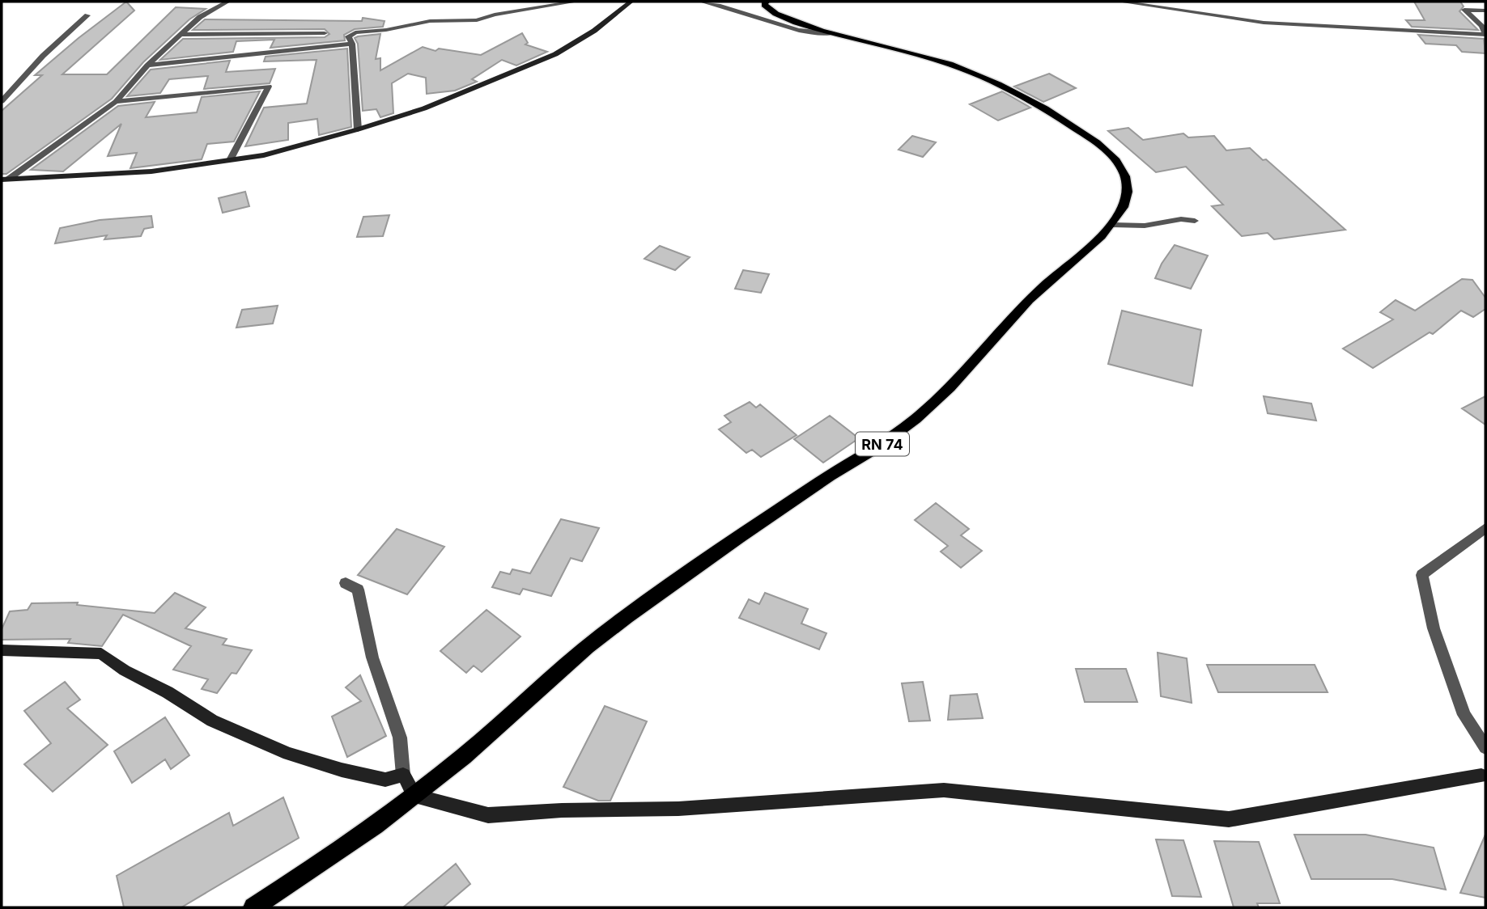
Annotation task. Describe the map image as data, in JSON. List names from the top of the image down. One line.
{"streets":{"main road":["RN 74"]}}
